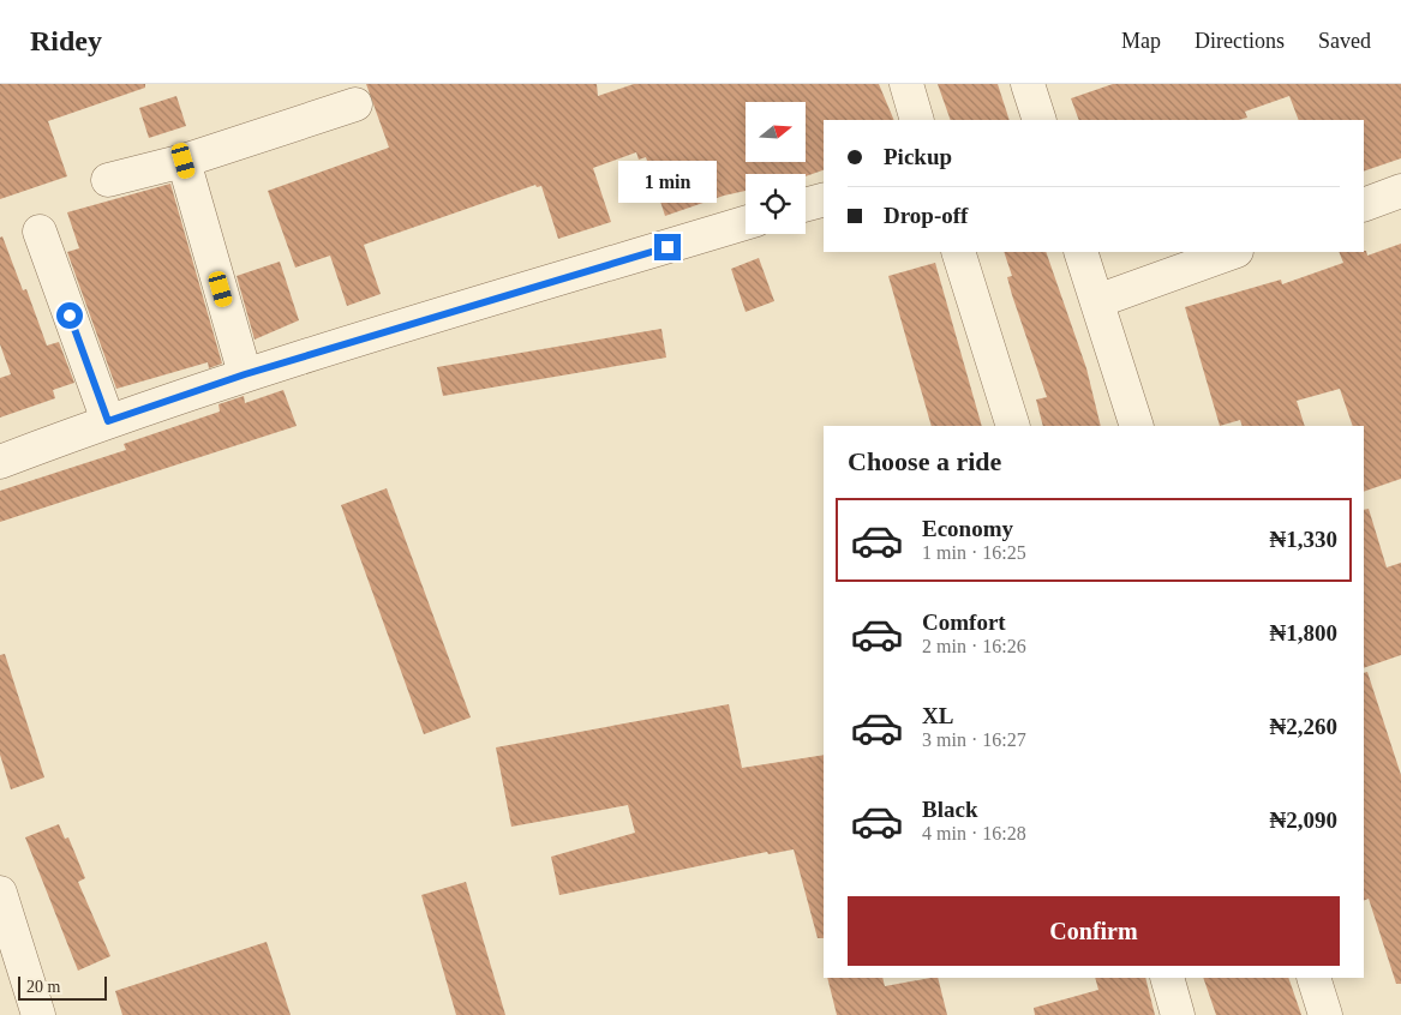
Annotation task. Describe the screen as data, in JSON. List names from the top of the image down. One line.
{"scale_bar":"20 m","north":"right","page":{"header":"Ridey","nav":["Map","Directions","Saved"],"banner":["Pickup","Drop-off"],"bubble":"1 min","heading":"Choose a ride","list":[{"name":"Economy","note":"1 min · 16:25","value":"₦1,330"},{"name":"Comfort","note":"2 min · 16:26","value":"₦1,800"},{"name":"XL","note":"3 min · 16:27","value":"₦2,260"},{"name":"Black","note":"4 min · 16:28","value":"₦2,090"}],"buttons":"Confirm","scale":"20 m"}}
